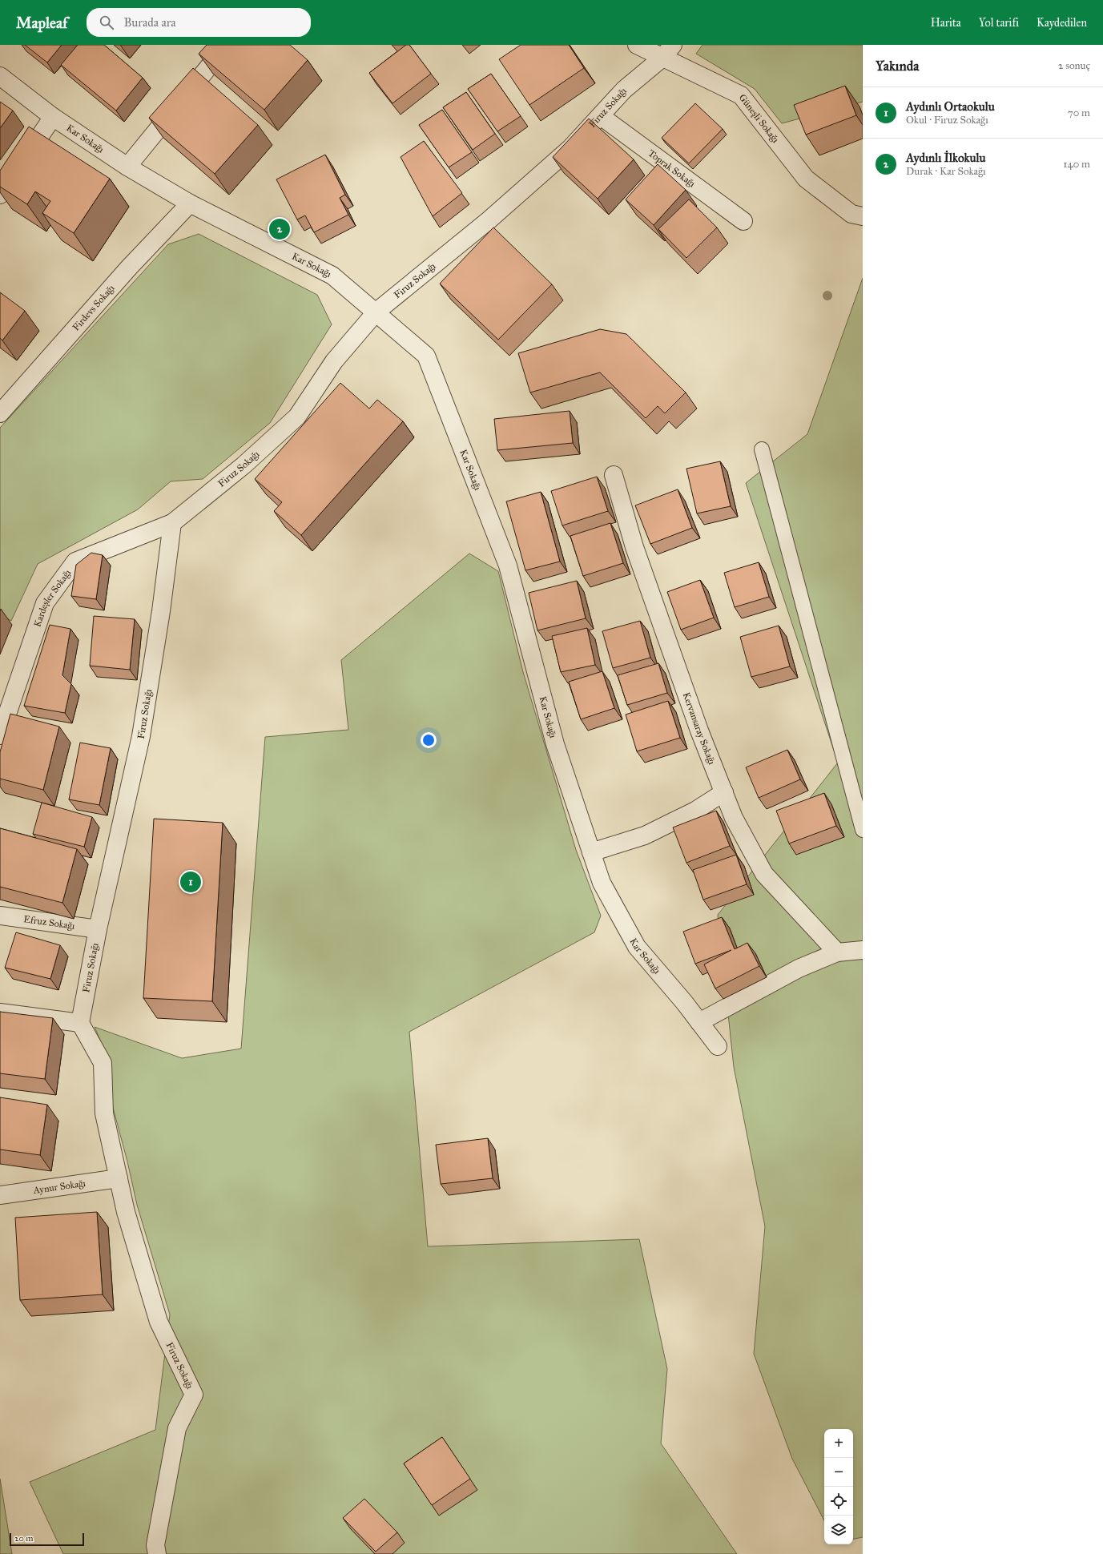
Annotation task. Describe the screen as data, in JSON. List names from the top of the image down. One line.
{"streets":{"street":["Firuz Sokağı","Güneşli Sokağı","Kar Sokağı","Toprak Sokağı","Firdevs Sokağı","Kardeşler Sokağı","Kervansaray Sokağı","Efruz Sokağı","Aynur Sokağı"]},"crossings":[["Firuz Sokağı","Güneşli Sokağı"],["Firuz Sokağı","Kar Sokağı"],["Firuz Sokağı","Toprak Sokağı"],["Firuz Sokağı","Kardeşler Sokağı"],["Firuz Sokağı","Efruz Sokağı"],["Firuz Sokağı","Aynur Sokağı"],["Kar Sokağı","Firdevs Sokağı"]],"scale_bar":"20 m","page":{"header":"Mapleaf","search":"Burada ara","nav":["Harita","Yol tarifi","Kaydedilen"],"heading":["Yakında","2 sonuç"],"list":[{"mark":"1","name":"Aydınlı Ortaokulu","note":"Okul · Firuz Sokağı","value":"70 m"},{"mark":"2","name":"Aydınlı İlkokulu","note":"Durak · Kar Sokağı","value":"140 m"}],"pins":["2","1"],"map_buttons":["+","−"],"scale":"20 m"}}
